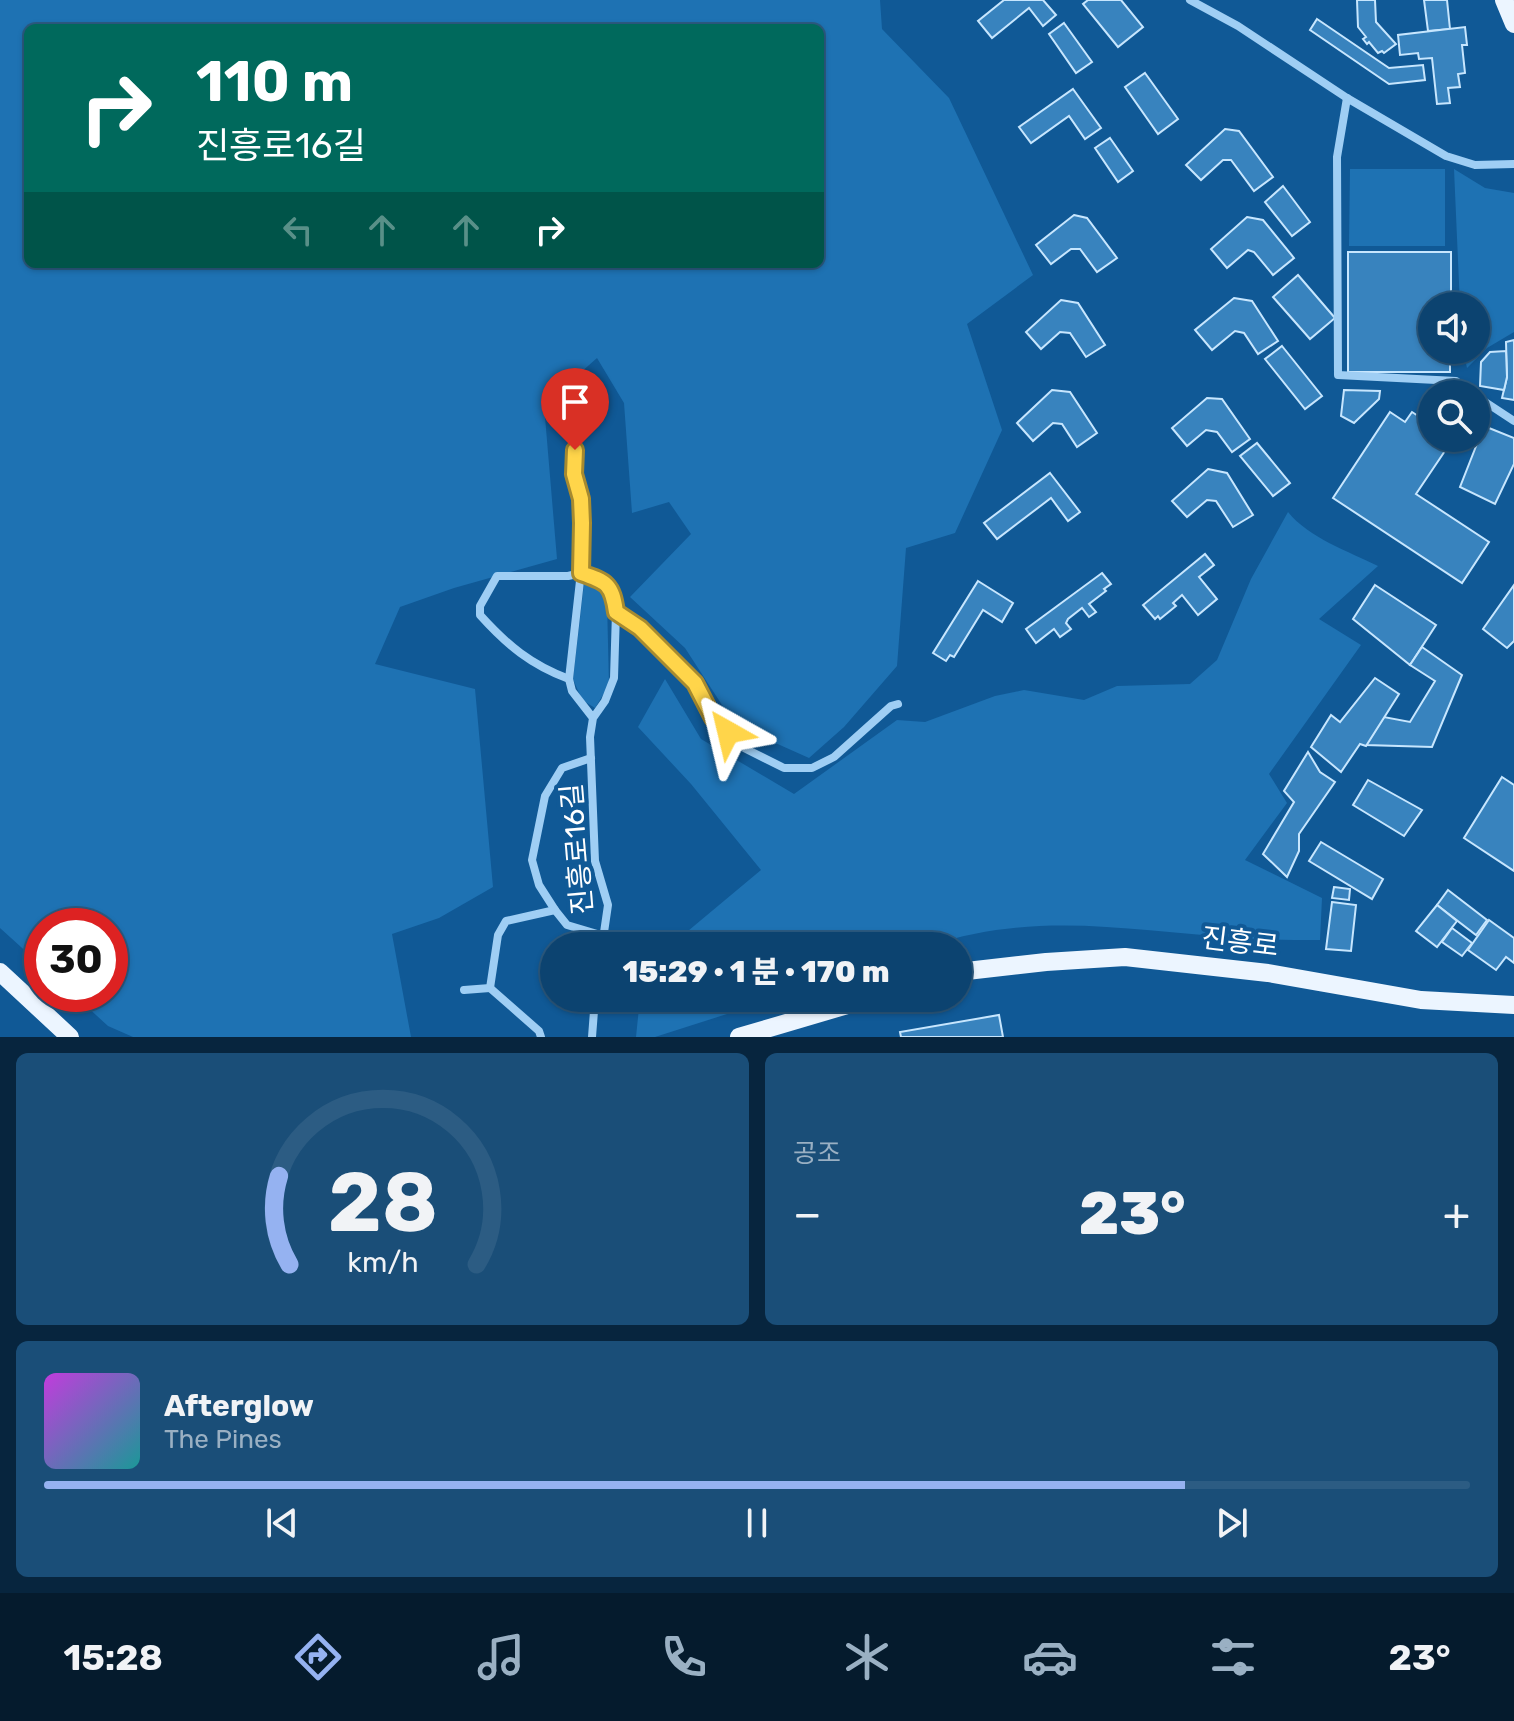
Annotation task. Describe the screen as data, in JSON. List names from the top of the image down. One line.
{"streets":{"main road":["진흥로"],"street":["진흥로16길"]},"page":{"turn":["110 m","진흥로16길"],"limit":"30","trip":"15:29 · 1 분 · 170 m","tile":"공조","heat":["−","23°","+"],"song":["Afterglow","The Pines"],"tabs":["15:28","23°"],"gauge":["28","km/h"]}}
